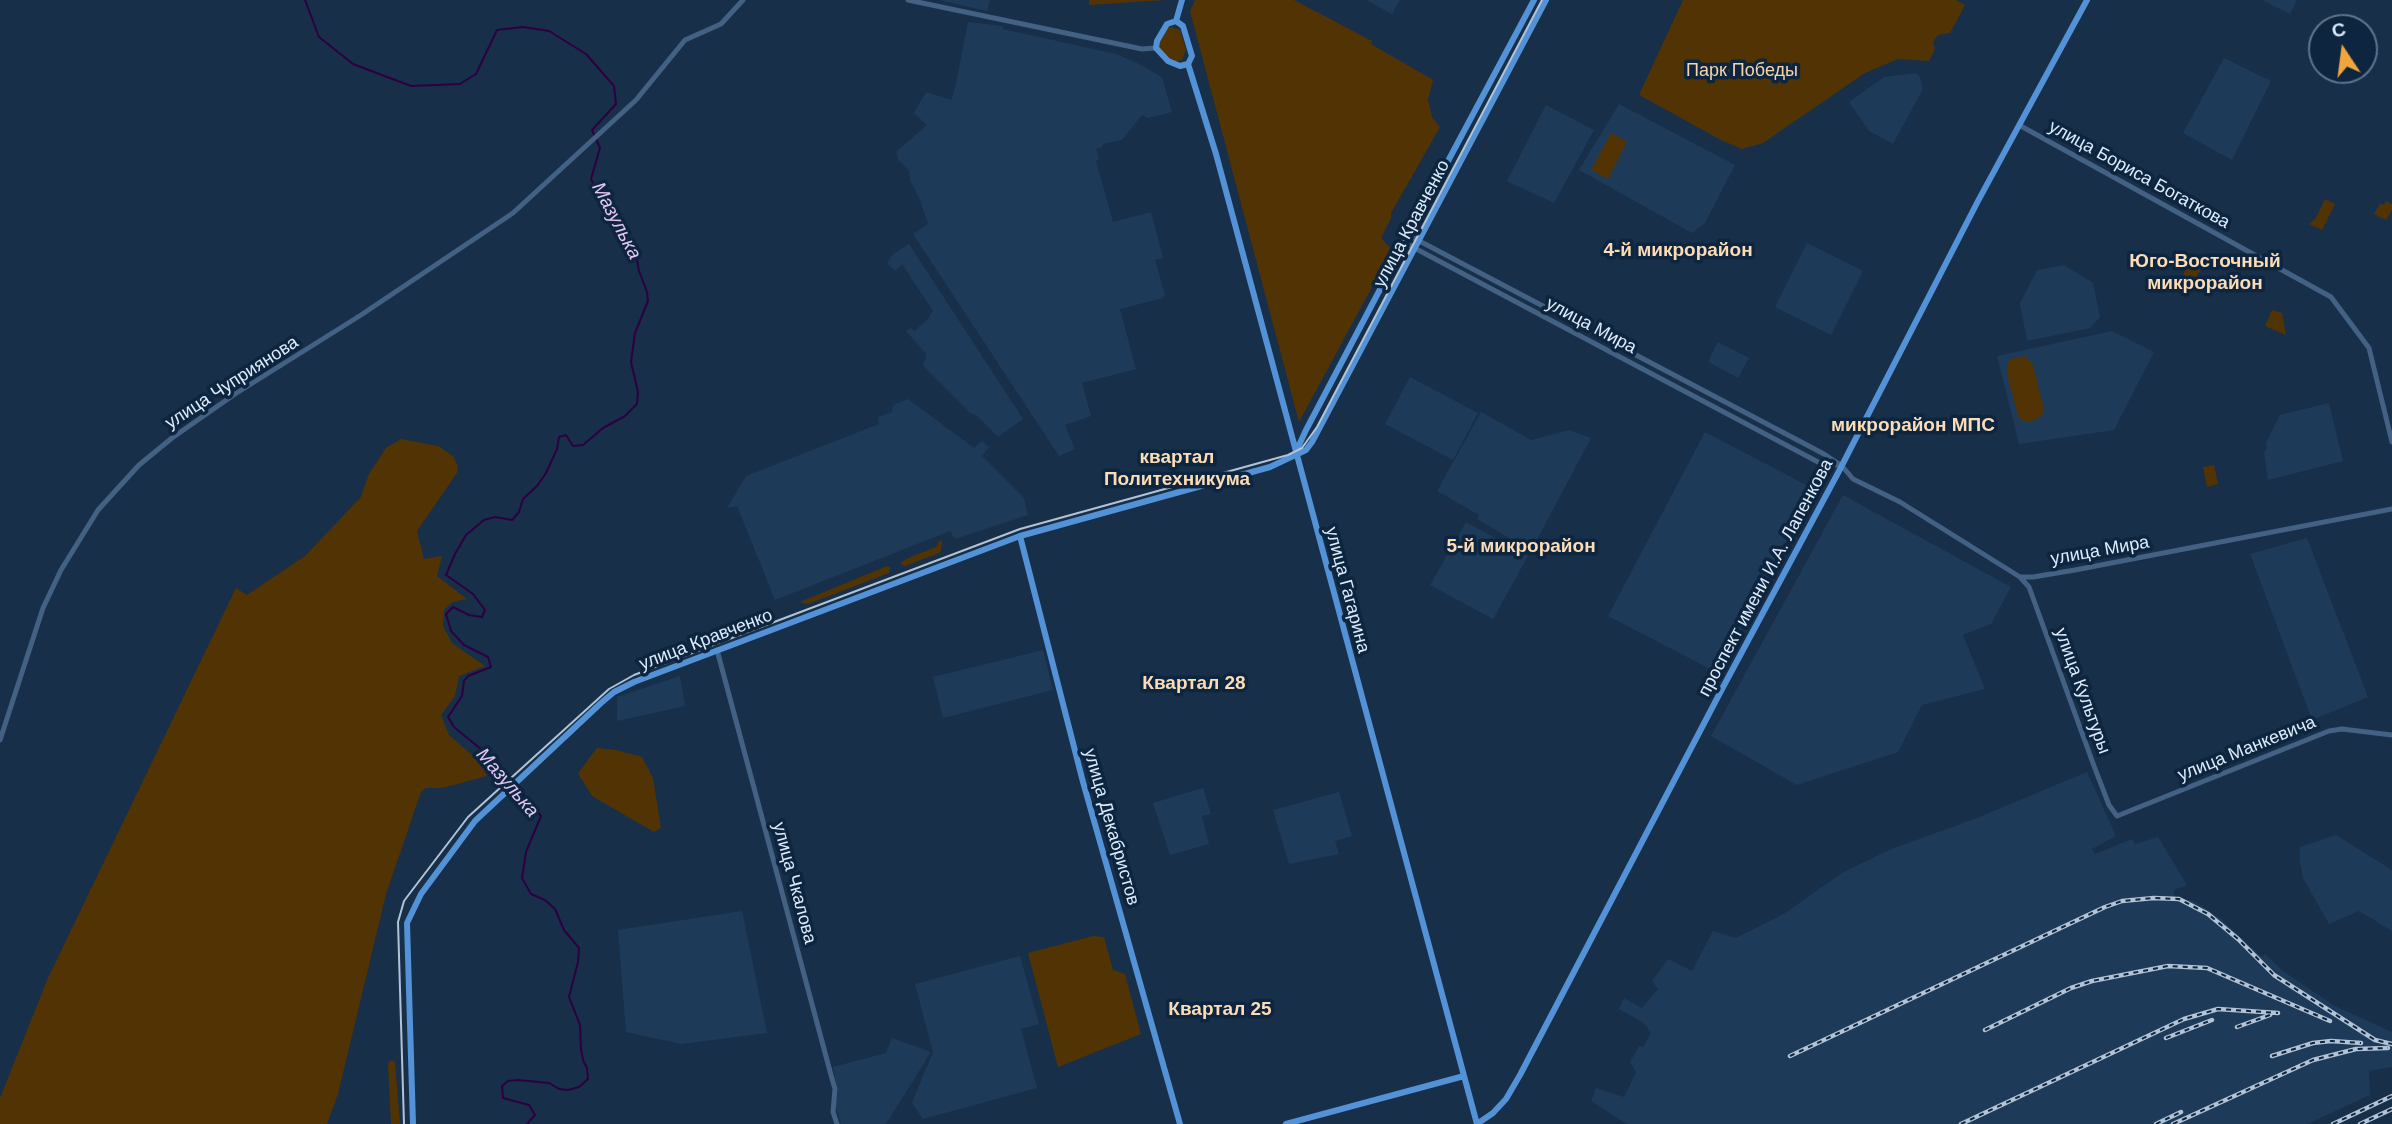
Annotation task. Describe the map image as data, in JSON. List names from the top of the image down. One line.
{"streets":{"main road":["улица Кравченко","проспект имени И.А. Лапенкова","улица Гагарина","улица Декабристов"],"street":["улица Бориса Богаткова","улица Мира","улица Чуприянова","улица Культуры","улица Манкевича","улица Чкалова"]},"crossings":[["улица Бориса Богаткова","проспект имени И.А. Лапенкова"],["улица Кравченко","улица Мира"],["улица Кравченко","улица Гагарина"],["улица Кравченко","улица Декабристов"],["улица Кравченко","улица Чкалова"],["улица Мира","проспект имени И.А. Лапенкова"],["улица Мира","улица Культуры"],["проспект имени И.А. Лапенкова","улица Гагарина"],["улица Культуры","улица Манкевича"]],"districts":["4-й микрорайон","Юго-Восточный микрорайон","микрорайон МПС","квартал Политехникума","5-й микрорайон","Квартал 28","Квартал 25"],"water":["Мазулька"],"parks":["Парк Победы"],"north":"top"}
